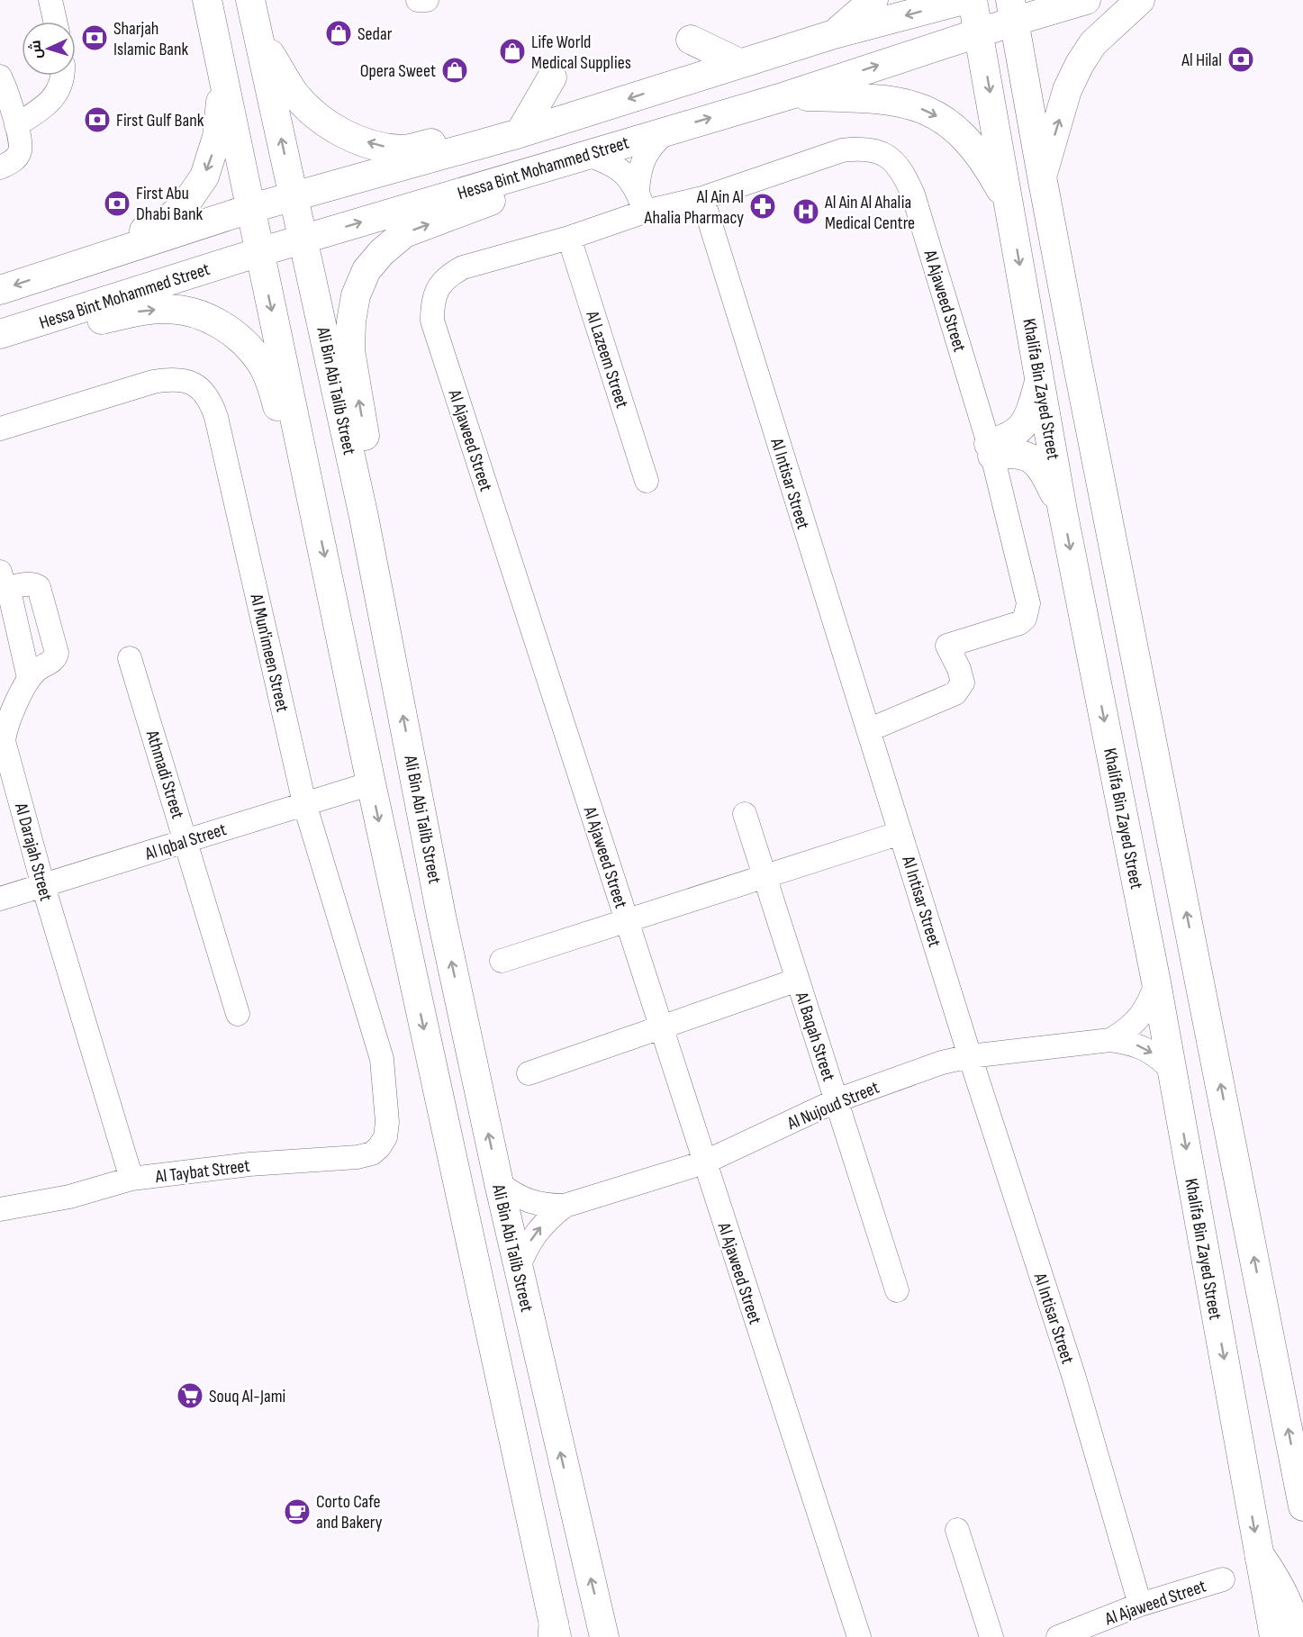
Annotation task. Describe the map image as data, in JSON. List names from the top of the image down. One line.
{"streets":{"main road":["Hessa Bint Mohammed Street","Khalifa Bin Zayed Street","Ali Bin Abi Talib Street"],"street":["Al Ajaweed Street","Al Lazeem Street","Al Intisar Street","Al Mun'imeen Street","Athmadi Street","Al Iqbal Street","Al Darajah Street","Al Baqah Street","Al Nujoud Street","Al Taybat Street"]},"crossings":[["Hessa Bint Mohammed Street","Khalifa Bin Zayed Street"],["Hessa Bint Mohammed Street","Ali Bin Abi Talib Street"],["Al Ajaweed Street","Al Lazeem Street"],["Al Ajaweed Street","Al Intisar Street"],["Al Ajaweed Street","Al Nujoud Street"],["Khalifa Bin Zayed Street","Al Nujoud Street"],["Ali Bin Abi Talib Street","Al Nujoud Street"],["Al Intisar Street","Al Nujoud Street"],["Al Mun'imeen Street","Al Iqbal Street"],["Al Mun'imeen Street","Al Taybat Street"],["Athmadi Street","Al Iqbal Street"],["Al Iqbal Street","Al Darajah Street"],["Al Darajah Street","Al Taybat Street"],["Al Baqah Street","Al Nujoud Street"]],"places":{"shop":["Sedar","Life World Medical Supplies","Opera Sweet"],"bank":["Sharjah Islamic Bank","Al Hilal","First Gulf Bank","First Abu Dhabi Bank"],"pharmacy":["Al Ain Al Ahalia Pharmacy"],"hospital":["Al Ain Al Ahalia Medical Centre"],"supermarket":["Souq Al-Jami"],"cafe":["Corto Cafe and Bakery"]},"north":"left"}
